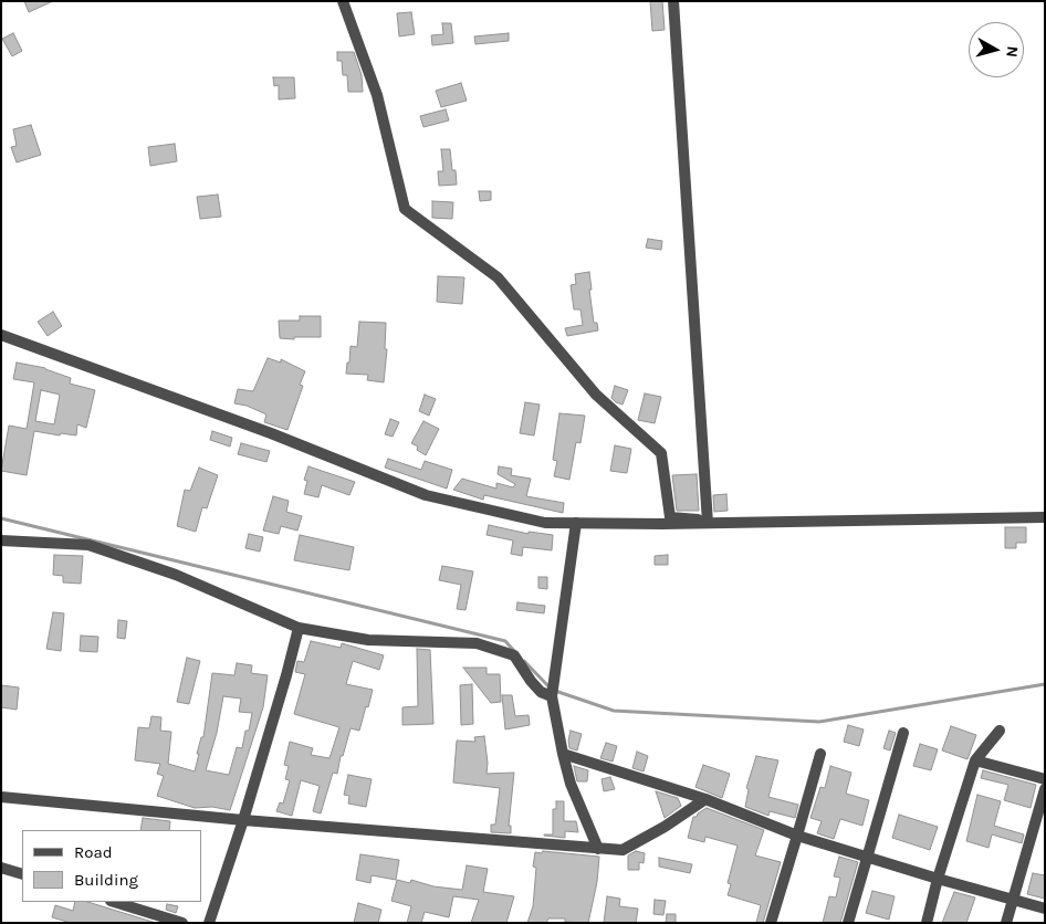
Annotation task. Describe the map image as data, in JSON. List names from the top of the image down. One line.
{"legend":["Road","Building"],"north":"right"}
